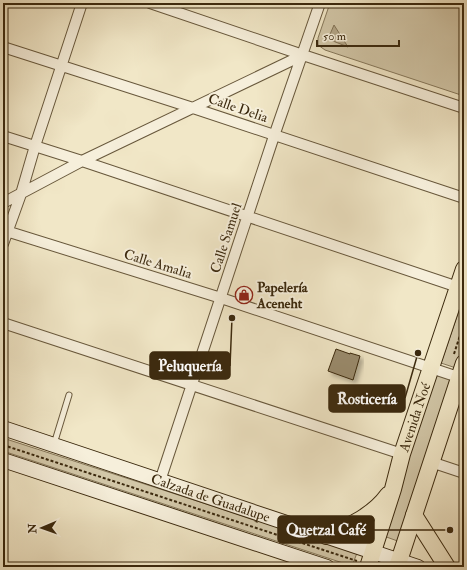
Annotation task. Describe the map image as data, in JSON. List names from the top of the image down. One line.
{"streets":{"main road":["Avenida Noé","Calzada de Guadalupe"],"street":["Calle Delia","Calle Samuel","Calle Amalia"]},"crossings":[["Calle Delia","Calle Samuel"],["Calle Samuel","Calle Amalia"],["Calle Samuel","Calzada de Guadalupe"],["Calle Amalia","Avenida Noé"],["Avenida Noé","Calzada de Guadalupe"]],"places":{"shop":["Papelería Aceneht"],"other":["Peluquería","Rosticería","Quetzal Café"]},"scale_bar":"50 m","north":"left"}
